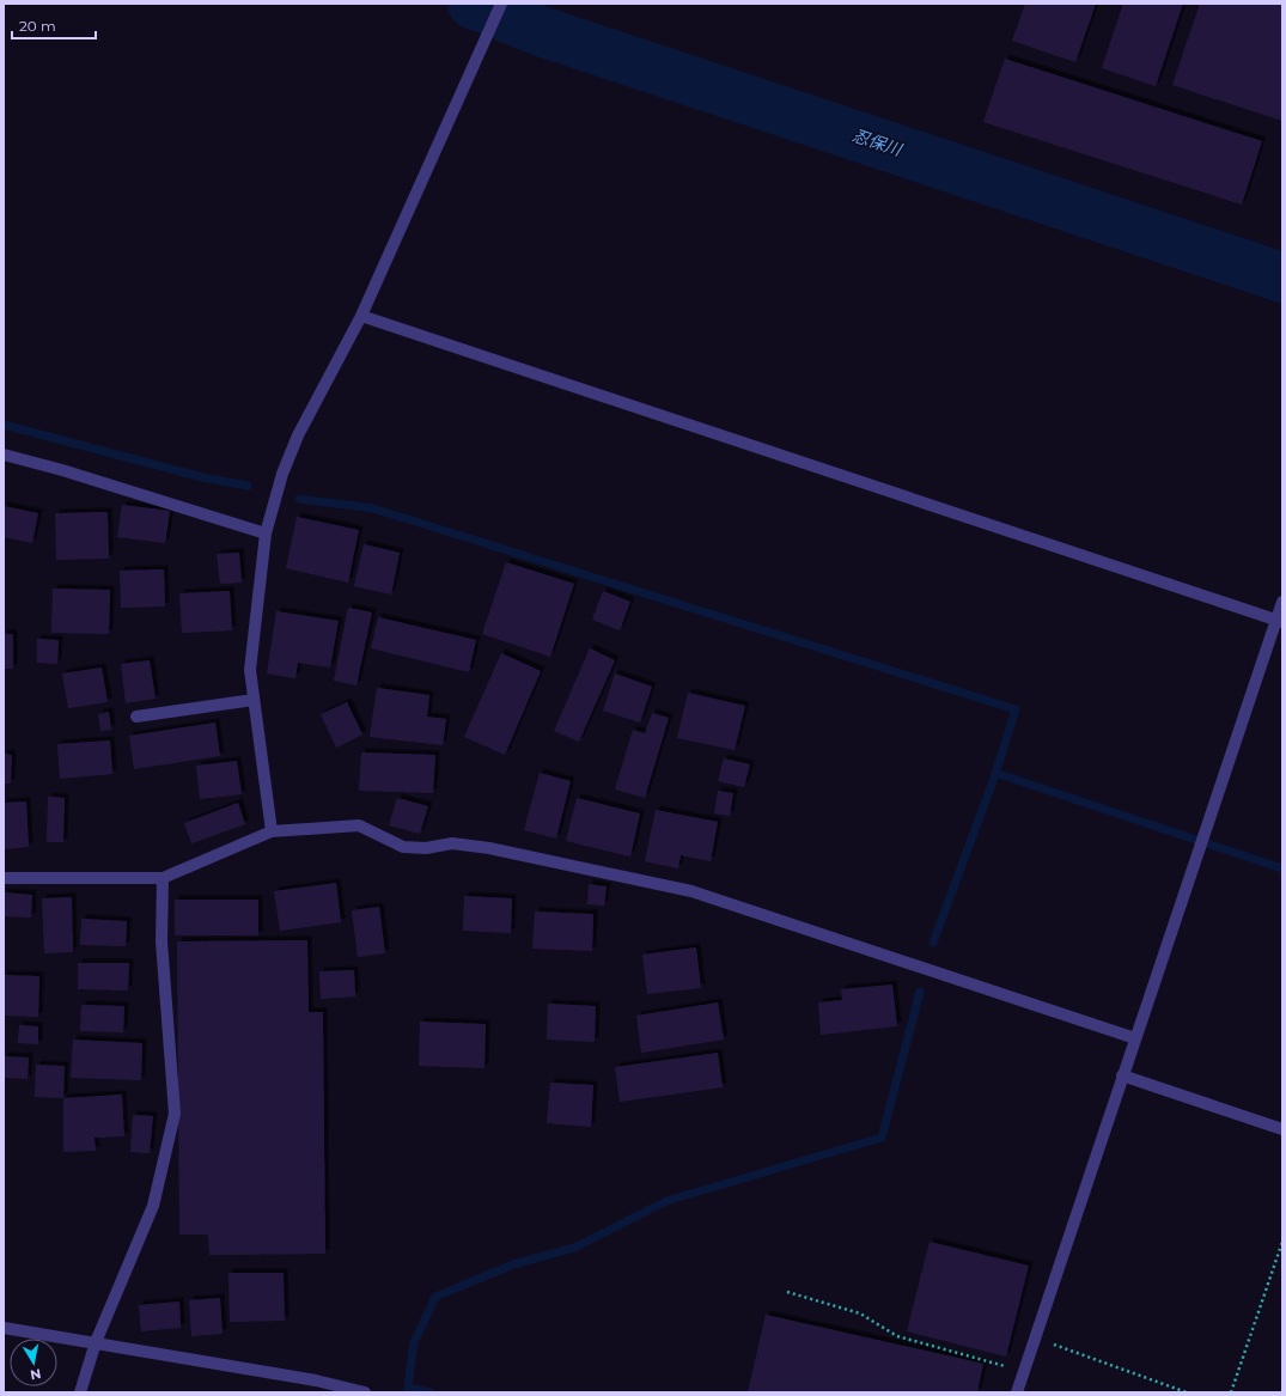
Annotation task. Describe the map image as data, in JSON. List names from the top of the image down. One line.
{"water":["忍保川"],"scale_bar":"20 m","north":"bottom"}
